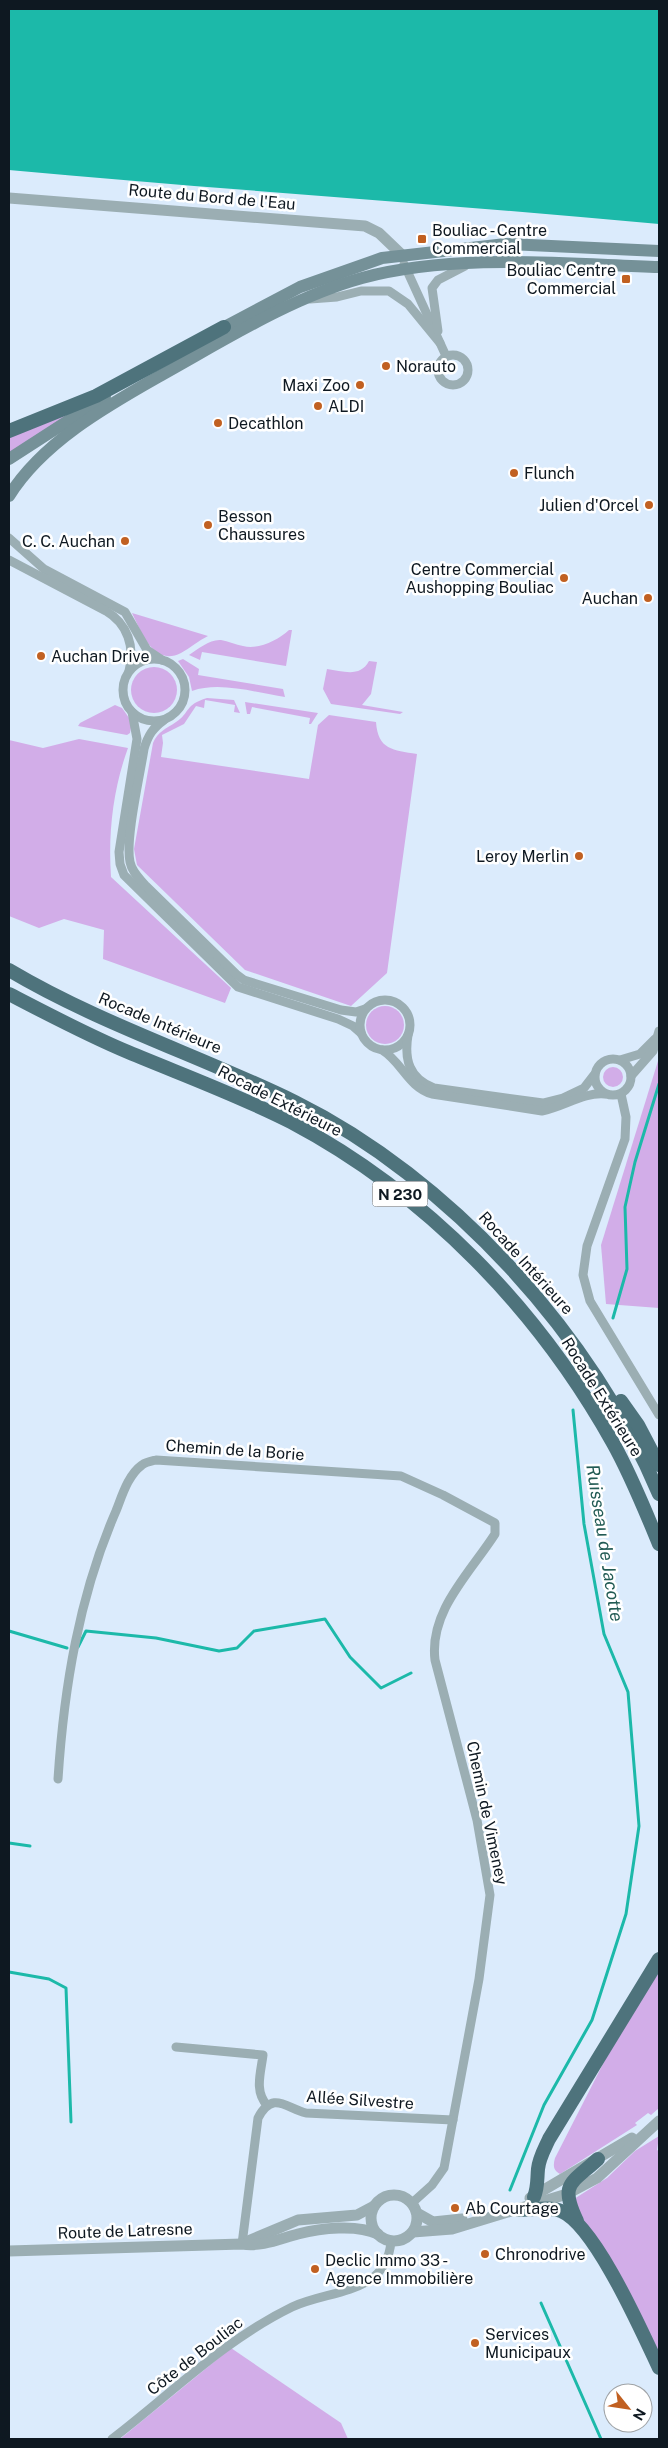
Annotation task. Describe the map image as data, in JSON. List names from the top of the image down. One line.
{"streets":{"highway":["Rocade Intérieure","Rocade Extérieure","N 230"],"street":["Route du Bord de l'Eau","Chemin de la Borie","Chemin de Vimeney","Allée Silvestre","Route de Latresne","Côte de Bouliac"]},"crossings":[["Chemin de la Borie","Chemin de Vimeney"],["Chemin de Vimeney","Allée Silvestre"],["Chemin de Vimeney","Route de Latresne"],["Chemin de Vimeney","Côte de Bouliac"],["Route de Latresne","Côte de Bouliac"]],"water":["Ruisseau de Jacotte"],"places":{"transit":["Bouliac - Centre Commercial","Bouliac Centre Commercial"],"other":["Norauto","Maxi Zoo","ALDI","Decathlon","Flunch","Julien d'Orcel","Besson Chaussures","C. C. Auchan","Centre Commercial Aushopping Bouliac","Auchan","Auchan Drive","Leroy Merlin","Ab Courtage","Chronodrive","Declic Immo 33 - Agence Immobilière","Services Municipaux"]},"north":"bottom right"}
